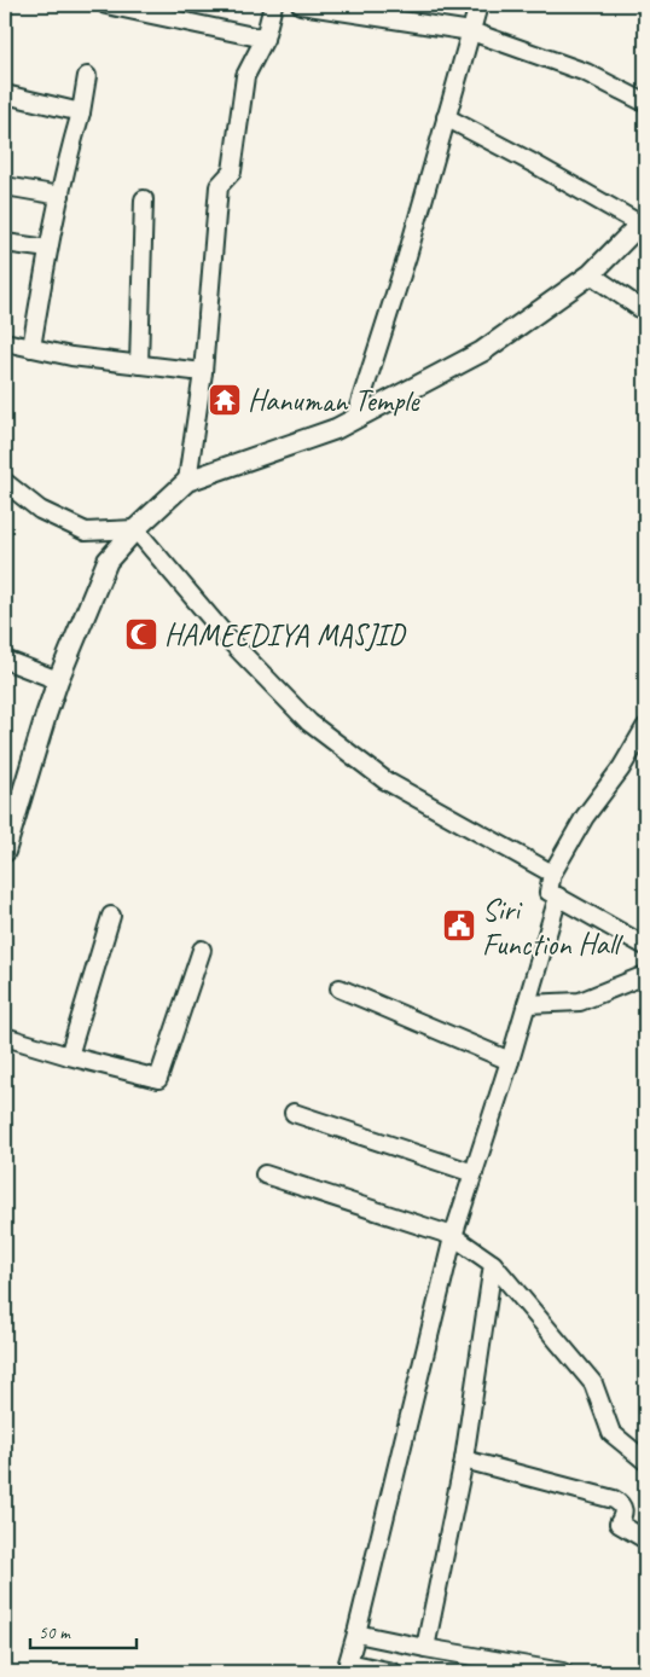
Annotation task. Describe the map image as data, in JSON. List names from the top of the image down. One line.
{"places":{"temple":["Hanuman Temple"],"mosque":["HAMEEDIYA MASJID"],"public building":["Siri Function Hall"]},"scale_bar":"50 m"}
